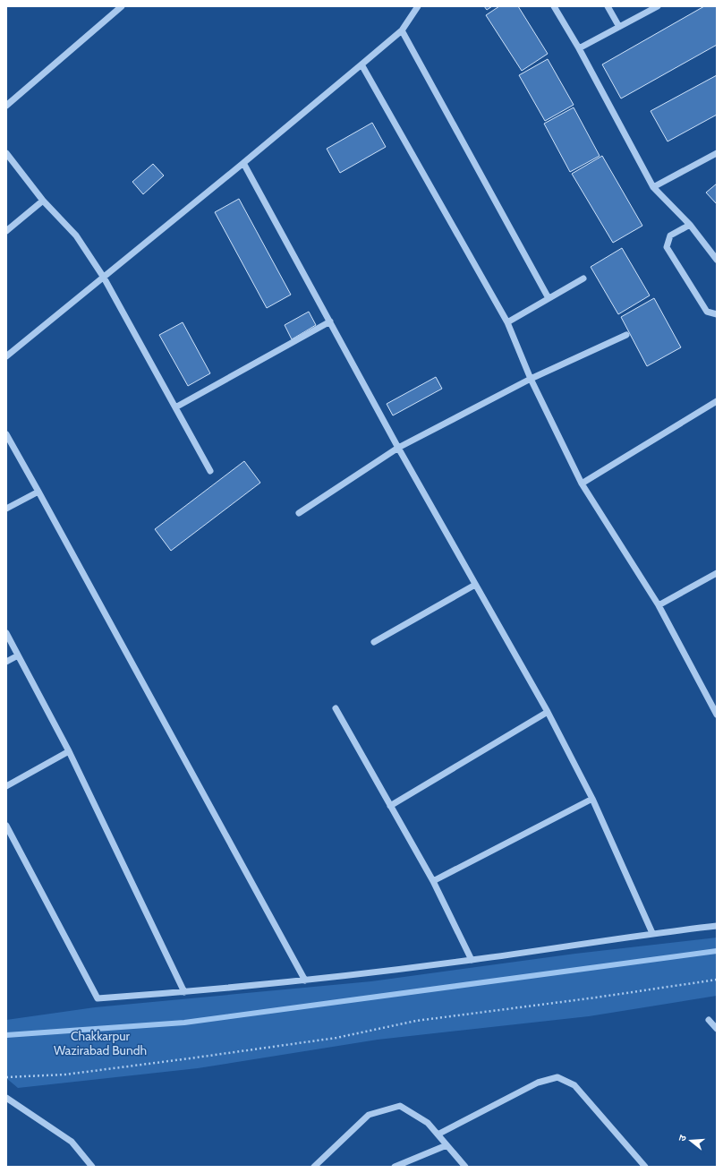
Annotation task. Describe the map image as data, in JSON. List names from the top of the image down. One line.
{"parks":["Chakkarpur Wazirabad Bundh"],"north":"left"}
